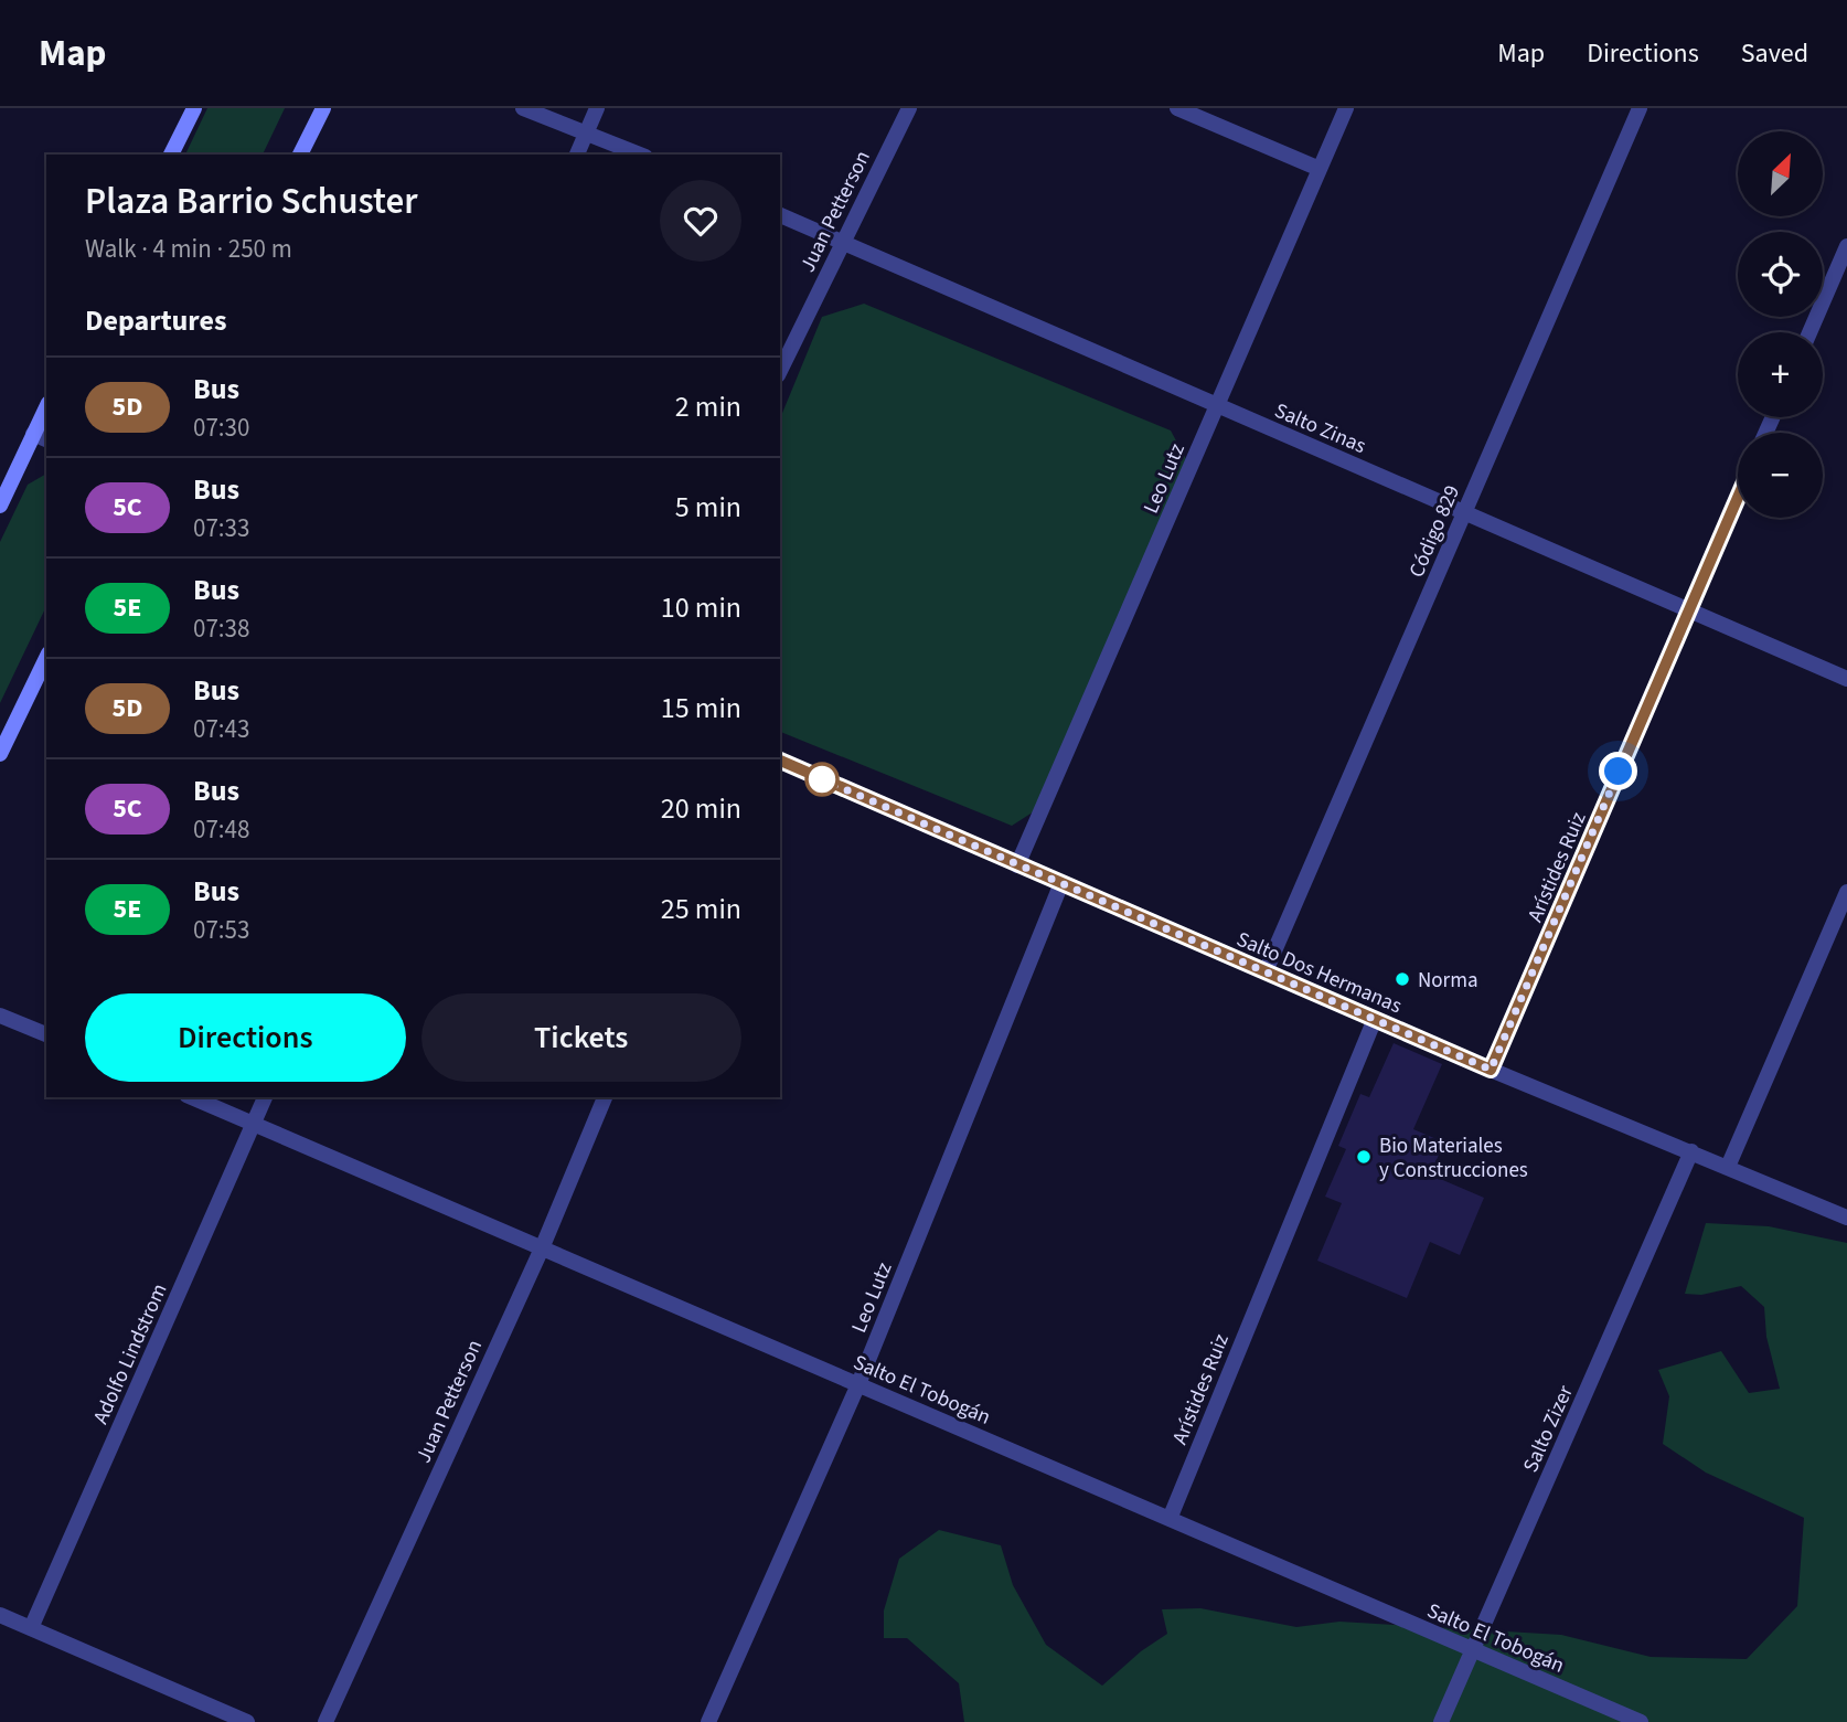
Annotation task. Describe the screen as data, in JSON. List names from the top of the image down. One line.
{"streets":{"street":["Juan Petterson","Salto Zinas","Leo Lutz","Código 829","Arístides Ruiz","Salto Dos Hermanas","Adolfo Lindstrom","Salto El Tobogán","Salto Zizer"]},"crossings":[["Juan Petterson","Salto Zinas"],["Juan Petterson","Salto El Tobogán"],["Salto Zinas","Leo Lutz"],["Salto Zinas","Código 829"],["Salto Zinas","Arístides Ruiz"],["Leo Lutz","Salto Dos Hermanas"],["Leo Lutz","Salto El Tobogán"],["Código 829","Salto Dos Hermanas"],["Arístides Ruiz","Salto Dos Hermanas"],["Arístides Ruiz","Salto El Tobogán"],["Salto Dos Hermanas","Salto Zizer"],["Adolfo Lindstrom","Salto El Tobogán"],["Salto El Tobogán","Salto Zizer"]],"places":["Norma","Bio Materiales y Construcciones"],"lines":["bus line 5D"],"north":"top right","page":{"header":"Map","nav":["Map","Directions","Saved"],"map_buttons":["+","−"],"heading":[["Plaza Barrio Schuster","Walk · 4 min · 250 m"],"Departures"],"list":[{"mark":"5D","name":"Bus","note":"07:30","value":"2 min"},{"mark":"5C","name":"Bus","note":"07:33","value":"5 min"},{"mark":"5E","name":"Bus","note":"07:38","value":"10 min"},{"mark":"5D","name":"Bus","note":"07:43","value":"15 min"},{"mark":"5C","name":"Bus","note":"07:48","value":"20 min"},{"mark":"5E","name":"Bus","note":"07:53","value":"25 min"}],"buttons":["Directions","Tickets"]}}
